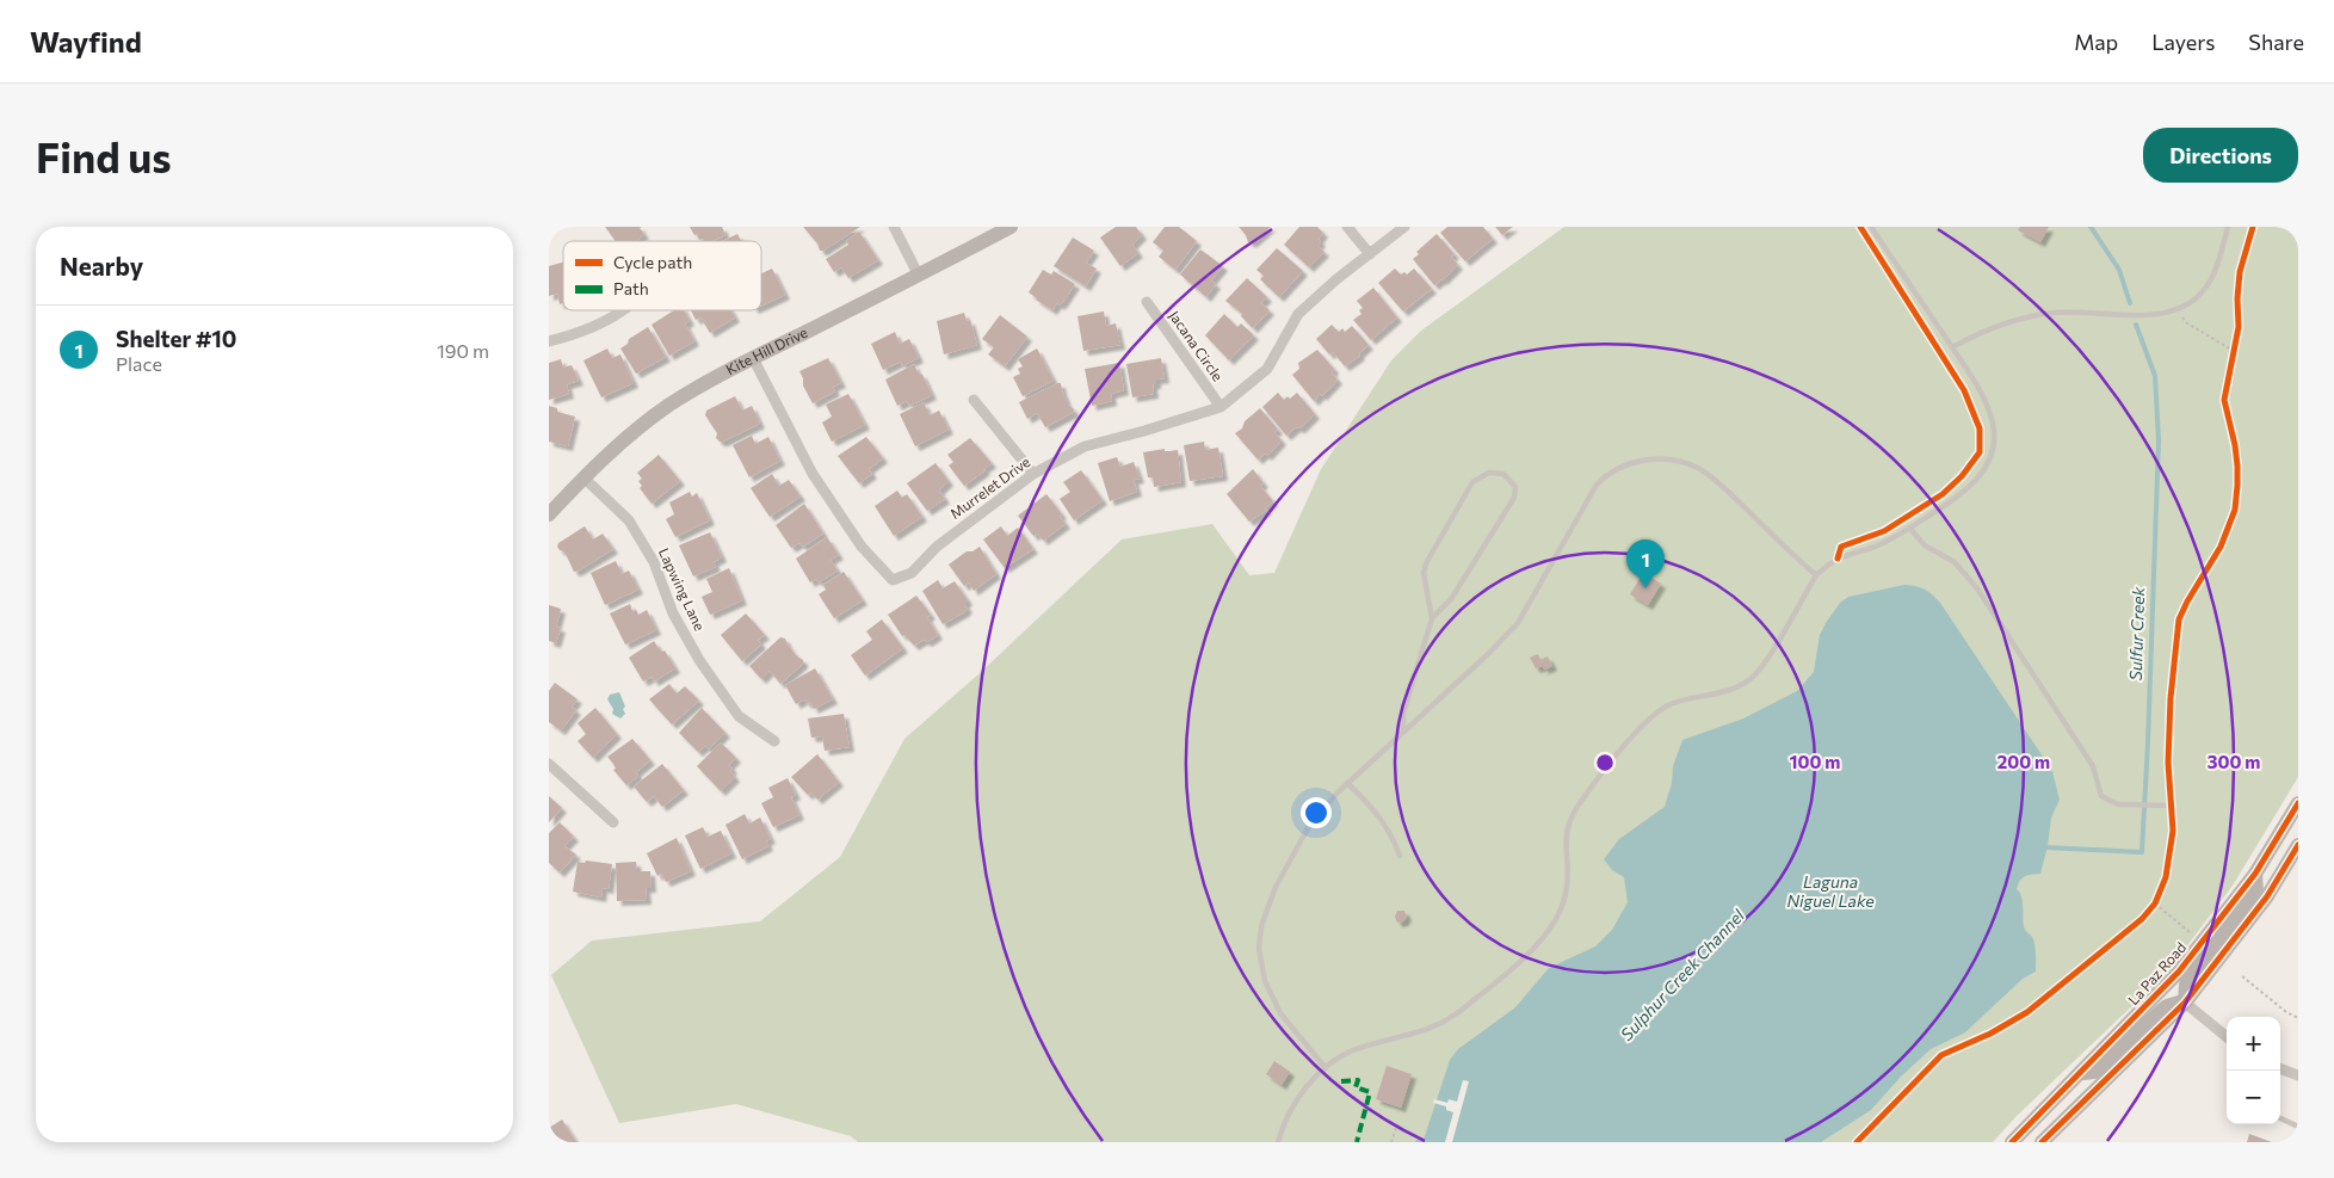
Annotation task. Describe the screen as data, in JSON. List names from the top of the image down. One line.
{"streets":{"main road":["Kite Hill Drive","La Paz Road"],"street":["Jacana Circle","Murrelet Drive","Lapwing Lane"]},"crossings":[["Jacana Circle","Murrelet Drive"],["Kite Hill Drive","Murrelet Drive"],["Kite Hill Drive","Lapwing Lane"]],"water":["Sulfur Creek","Laguna Niguel Lake","Sulphur Creek Channel"],"legend":["Cycle path","Path"],"page":{"header":"Wayfind","nav":["Map","Layers","Share"],"buttons":"Directions","title":"Find us","heading":"Nearby","list":[{"mark":"1","name":"Shelter #10","note":"Place","value":"190 m"}],"pins":"1","map_buttons":["+","−"]},"rings":["100 m","200 m","300 m"]}
